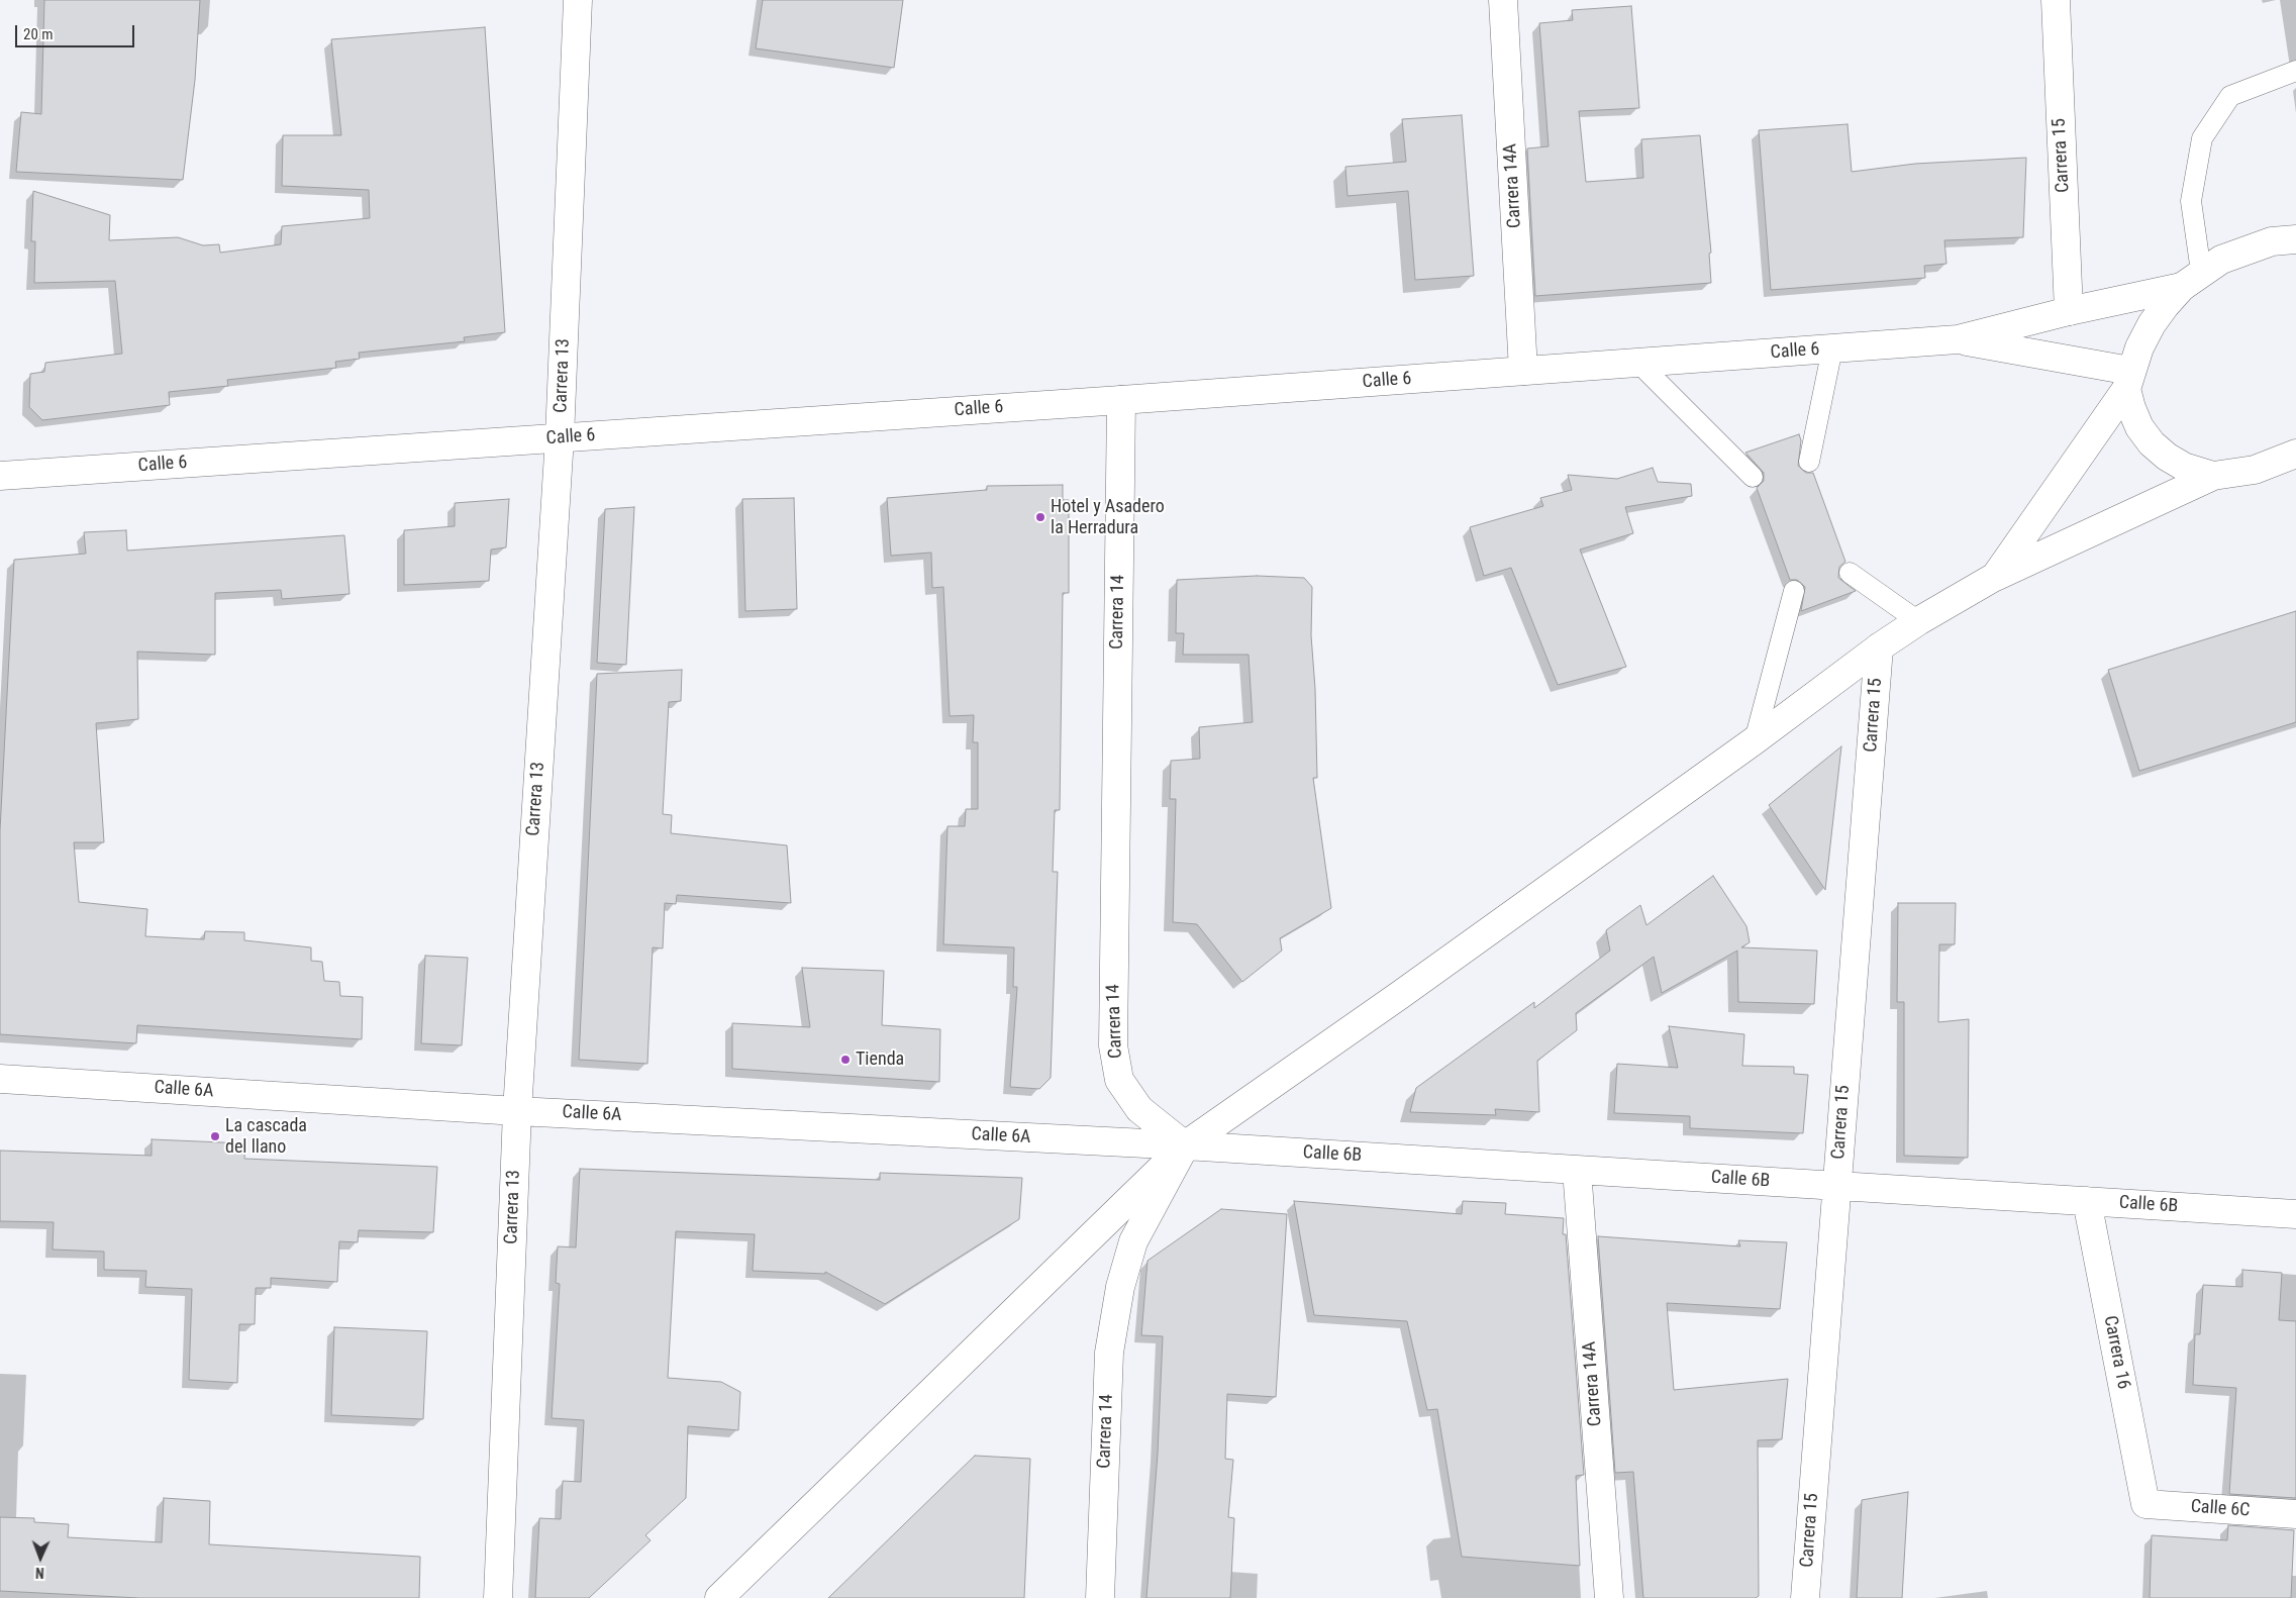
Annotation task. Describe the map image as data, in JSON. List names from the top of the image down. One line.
{"streets":{"main road":["Carrera 15","Carrera 14A","Calle 6","Carrera 13","Carrera 14","Calle 6A","Calle 6B","Carrera 16","Calle 6C"]},"crossings":[["Carrera 15","Calle 6"],["Carrera 15","Calle 6B"],["Carrera 14A","Calle 6"],["Carrera 14A","Calle 6B"],["Calle 6","Carrera 13"],["Calle 6","Carrera 14"],["Carrera 13","Calle 6A"],["Carrera 14","Calle 6A"],["Carrera 14","Calle 6B"],["Calle 6A","Calle 6B"],["Calle 6B","Carrera 16"],["Carrera 16","Calle 6C"]],"places":["Hotel y Asadero la Herradura","Tienda","La cascada del llano"],"scale_bar":"20 m","north":"bottom"}
